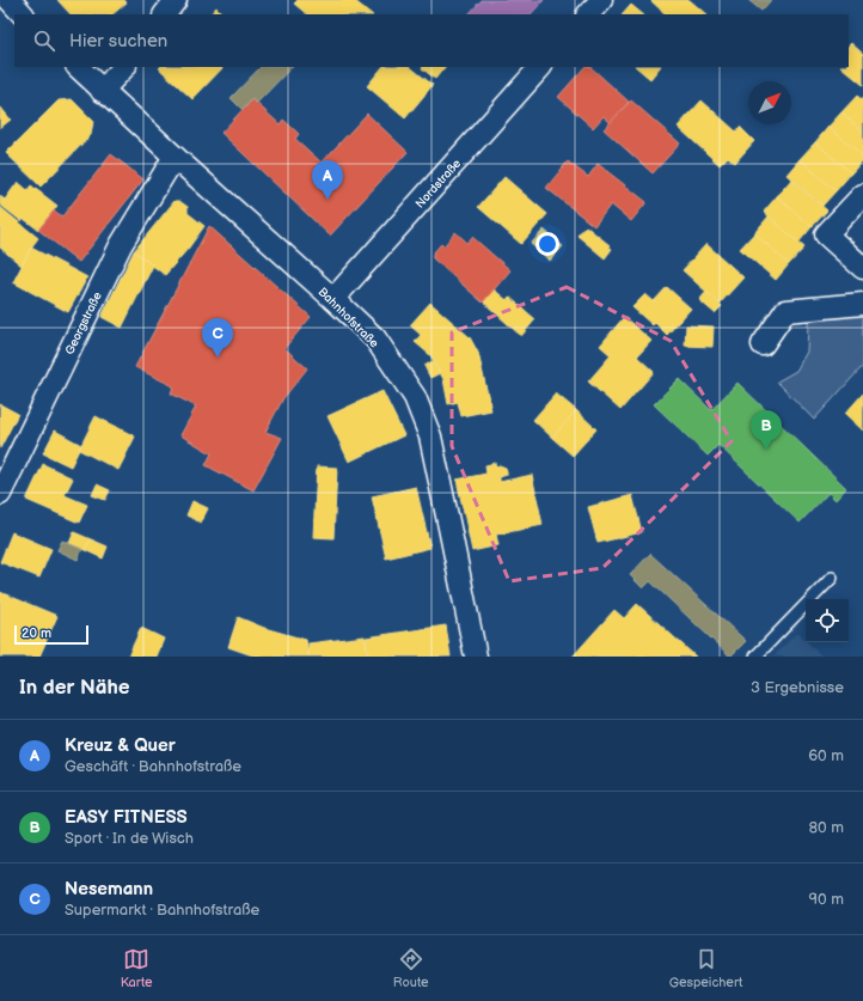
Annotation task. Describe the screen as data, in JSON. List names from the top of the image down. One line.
{"streets":{"street":["Nordstraße","Bahnhofstraße","Georgstraße"]},"crossings":[["Nordstraße","Bahnhofstraße"],["Bahnhofstraße","Georgstraße"]],"scale_bar":"20 m","north":"top right","page":{"search":"Hier suchen","pins":["A","C","B"],"scale":"20 m","heading":["In der Nähe","3 Ergebnisse"],"list":[{"mark":"A","name":"Kreuz & Quer","note":"Geschäft · Bahnhofstraße","value":"60 m"},{"mark":"B","name":"EASY FITNESS","note":"Sport · In de Wisch","value":"80 m"},{"mark":"C","name":"Nesemann","note":"Supermarkt · Bahnhofstraße","value":"90 m"}],"nav":["Karte","Route","Gespeichert"]}}
